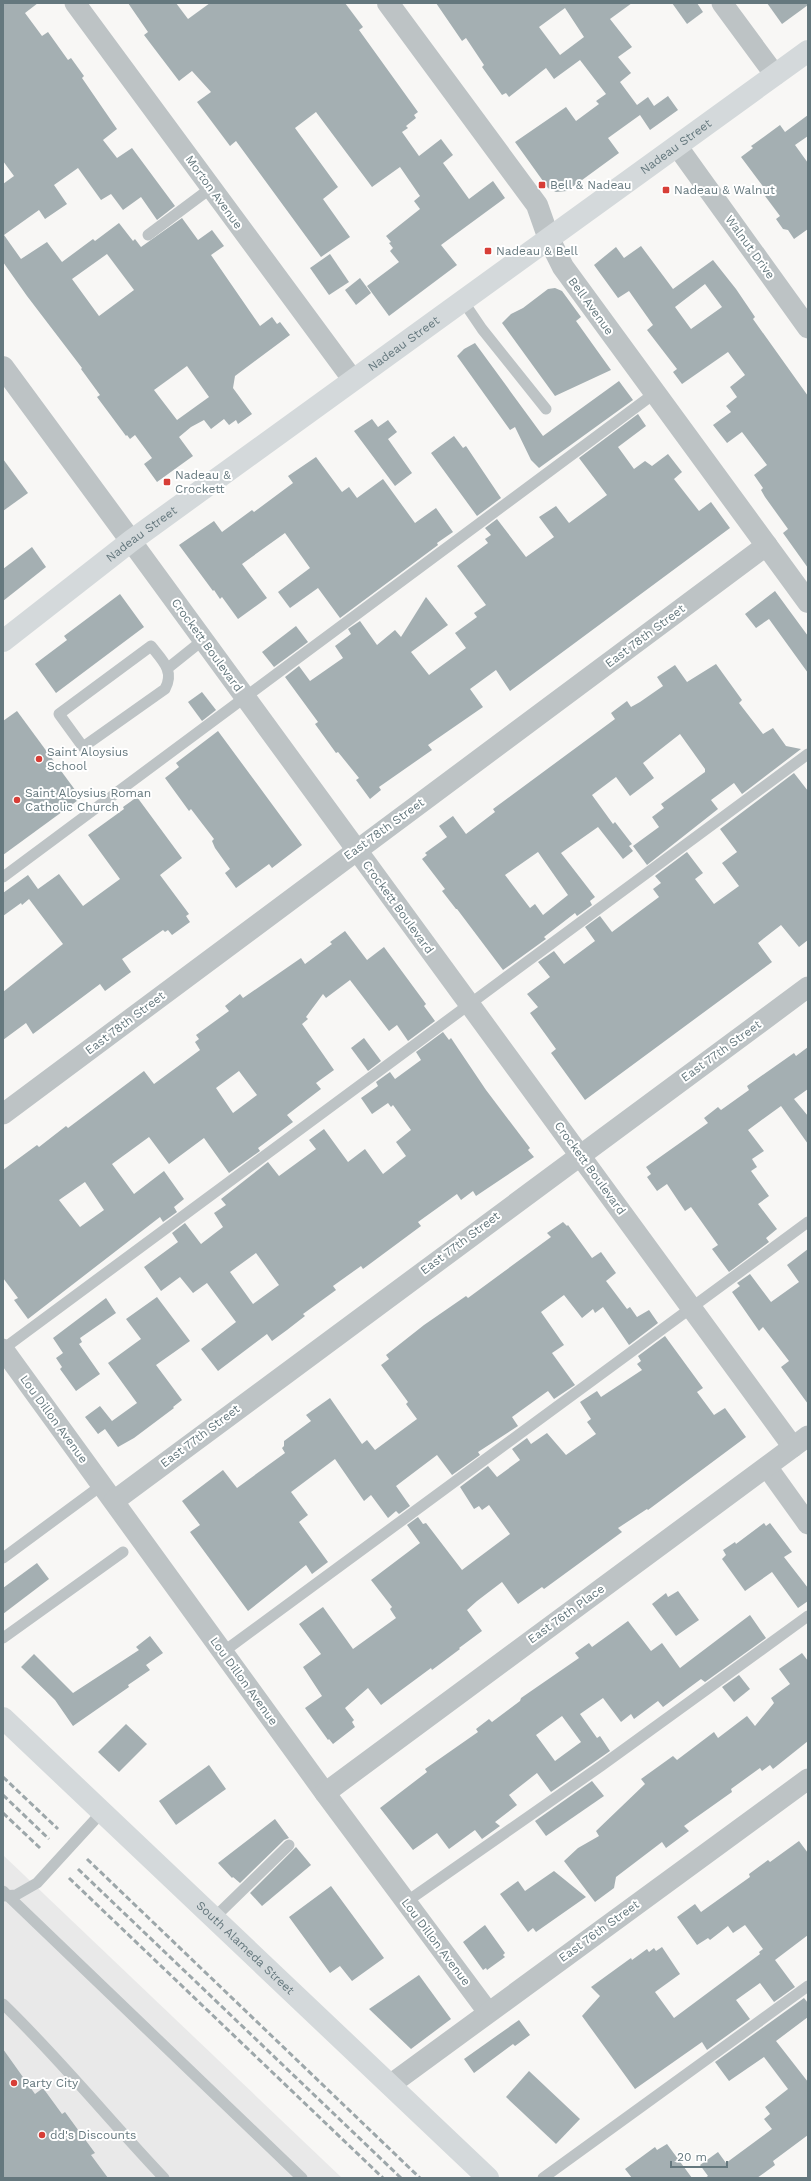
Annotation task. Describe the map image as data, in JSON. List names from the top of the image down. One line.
{"streets":{"main road":["Nadeau Street","South Alameda Street"],"street":["Morton Avenue","Walnut Drive","Bell Avenue","East 78th Street","Crockett Boulevard","East 77th Street","Lou Dillon Avenue","East 76th Place","East 76th Street"]},"crossings":[["Nadeau Street","Morton Avenue"],["Nadeau Street","Walnut Drive"],["Nadeau Street","Bell Avenue"],["Nadeau Street","Crockett Boulevard"],["Bell Avenue","East 78th Street"],["East 78th Street","Crockett Boulevard"],["Crockett Boulevard","East 77th Street"],["Crockett Boulevard","East 76th Place"],["East 77th Street","Lou Dillon Avenue"],["Lou Dillon Avenue","East 76th Place"],["Lou Dillon Avenue","East 76th Street"],["East 76th Street","South Alameda Street"]],"places":{"transit":["Bell & Nadeau","Nadeau & Walnut","Nadeau & Bell","Nadeau & Crockett"],"other":["Saint Aloysius School","Saint Aloysius Roman Catholic Church","Party City","dd's Discounts"]},"scale_bar":"20 m"}
